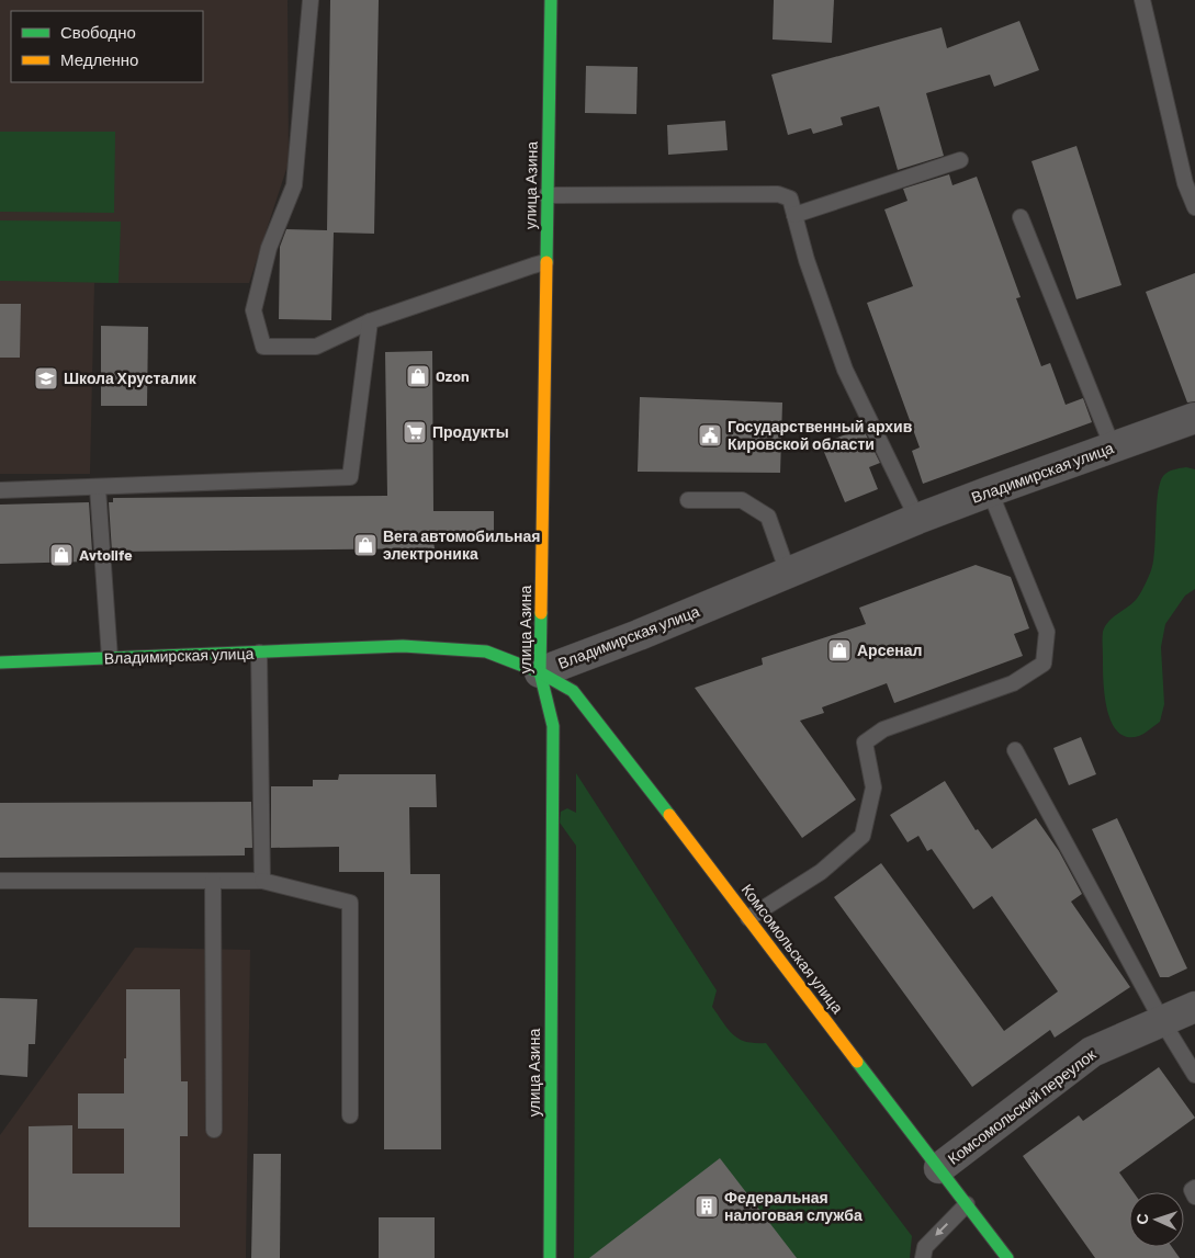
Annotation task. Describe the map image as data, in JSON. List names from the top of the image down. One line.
{"streets":{"main road":["улица Азина","Владимирская улица","Комсомольская улица"],"street":["Комсомольский переулок"]},"crossings":[["улица Азина","Владимирская улица"],["улица Азина","Комсомольская улица"],["Владимирская улица","Комсомольская улица"],["Комсомольская улица","Комсомольский переулок"]],"places":{"shop":["Ozon","Вега автомобильная электроника","Avtolife","Арсенал"],"school or university":["Школа Хрусталик"],"supermarket":["Продукты"],"public building":["Государственный архив Кировской области"],"building":["Федеральная налоговая служба"]},"legend":["Свободно","Медленно"],"north":"left"}
